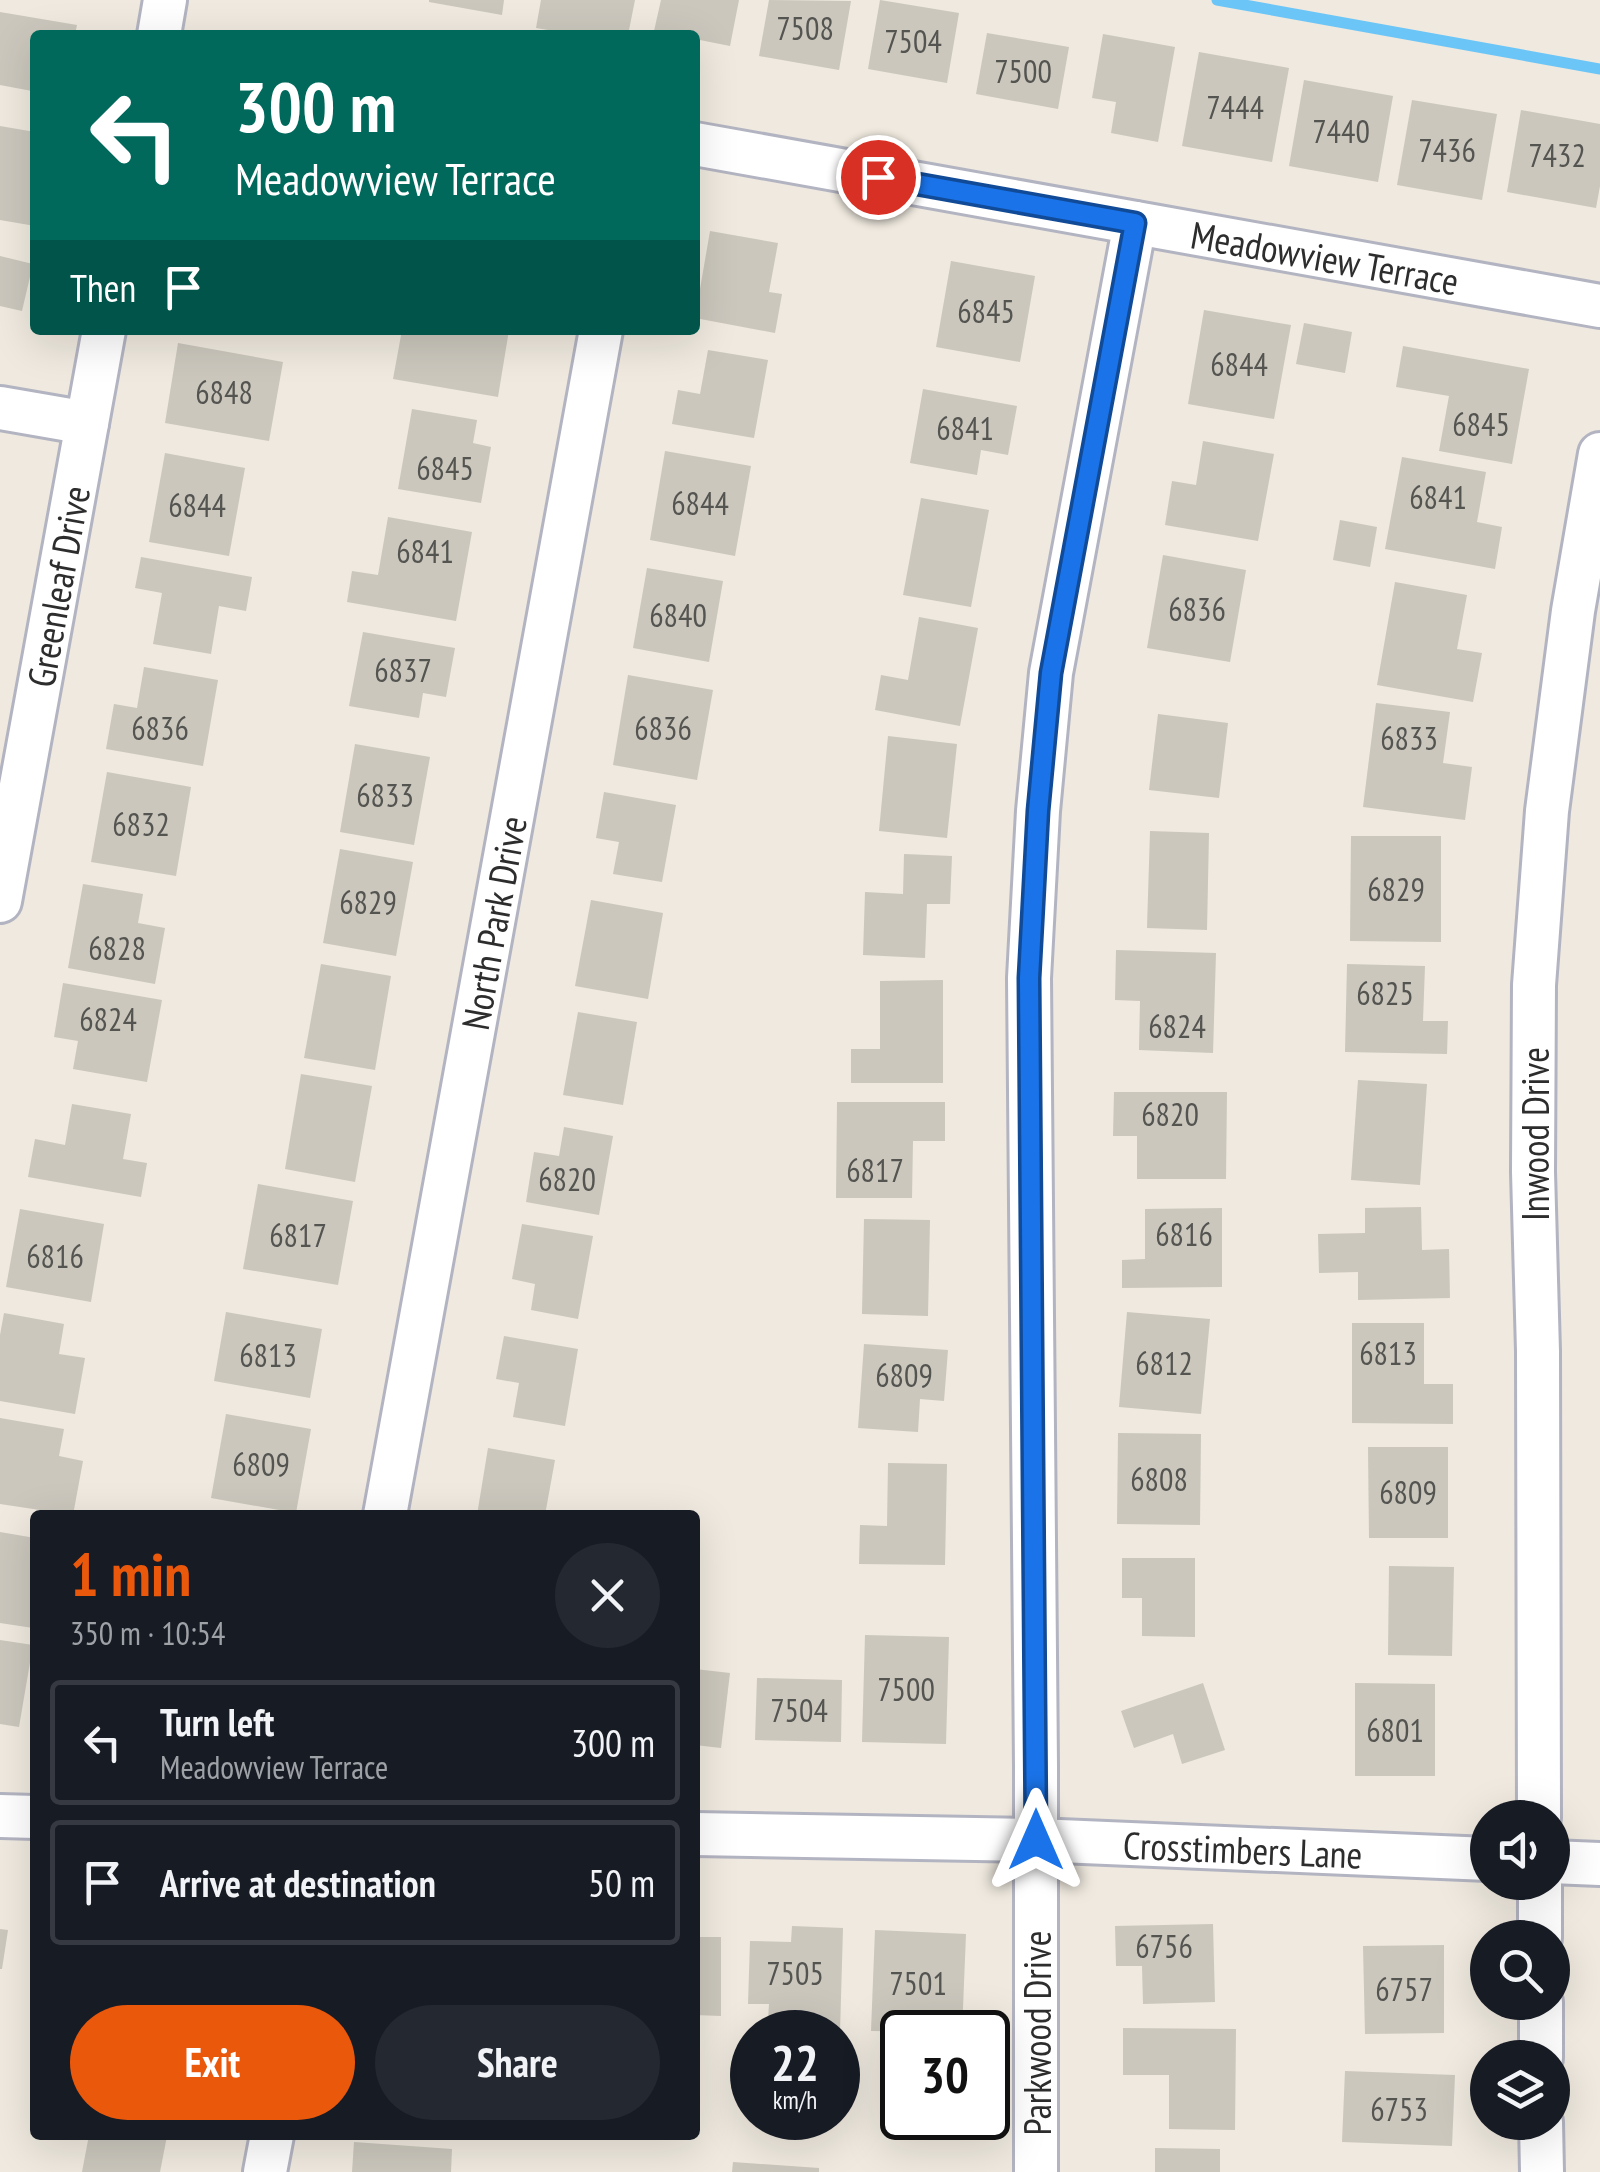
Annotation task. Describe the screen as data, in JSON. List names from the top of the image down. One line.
{"streets":{"street":["Meadowview Terrace","Greenleaf Drive","North Park Drive","Inwood Drive","Crosstimbers Lane","Parkwood Drive"]},"crossings":[["Meadowview Terrace","Parkwood Drive"],["Crosstimbers Lane","Parkwood Drive"]],"house_numbers":["7508","7504","7500","7444","7440","7436","7432","6845","6844","6848","6845","6841","6845","6841","6844","6844","6841","6836","6840","6837","6836","6836","6833","6833","6832","6829","6829","6828","6825","6824","6824","6820","6817","6820","6816","6817","6816","6813","6813","6812","6809","6809","6808","6809","7500","7504","6801","6756","7505","7501","6757","6753"],"page":{"turn":["300 m","Meadowview Terrace"],"then":"Then","heading":["1 min","350 m · 10:54"],"list":[{"name":"Turn left","note":"Meadowview Terrace","value":"300 m"},{"name":"Arrive at destination","value":"50 m"}],"buttons":["Exit","Share"],"speed":"22 km/h","limit":"30"}}
